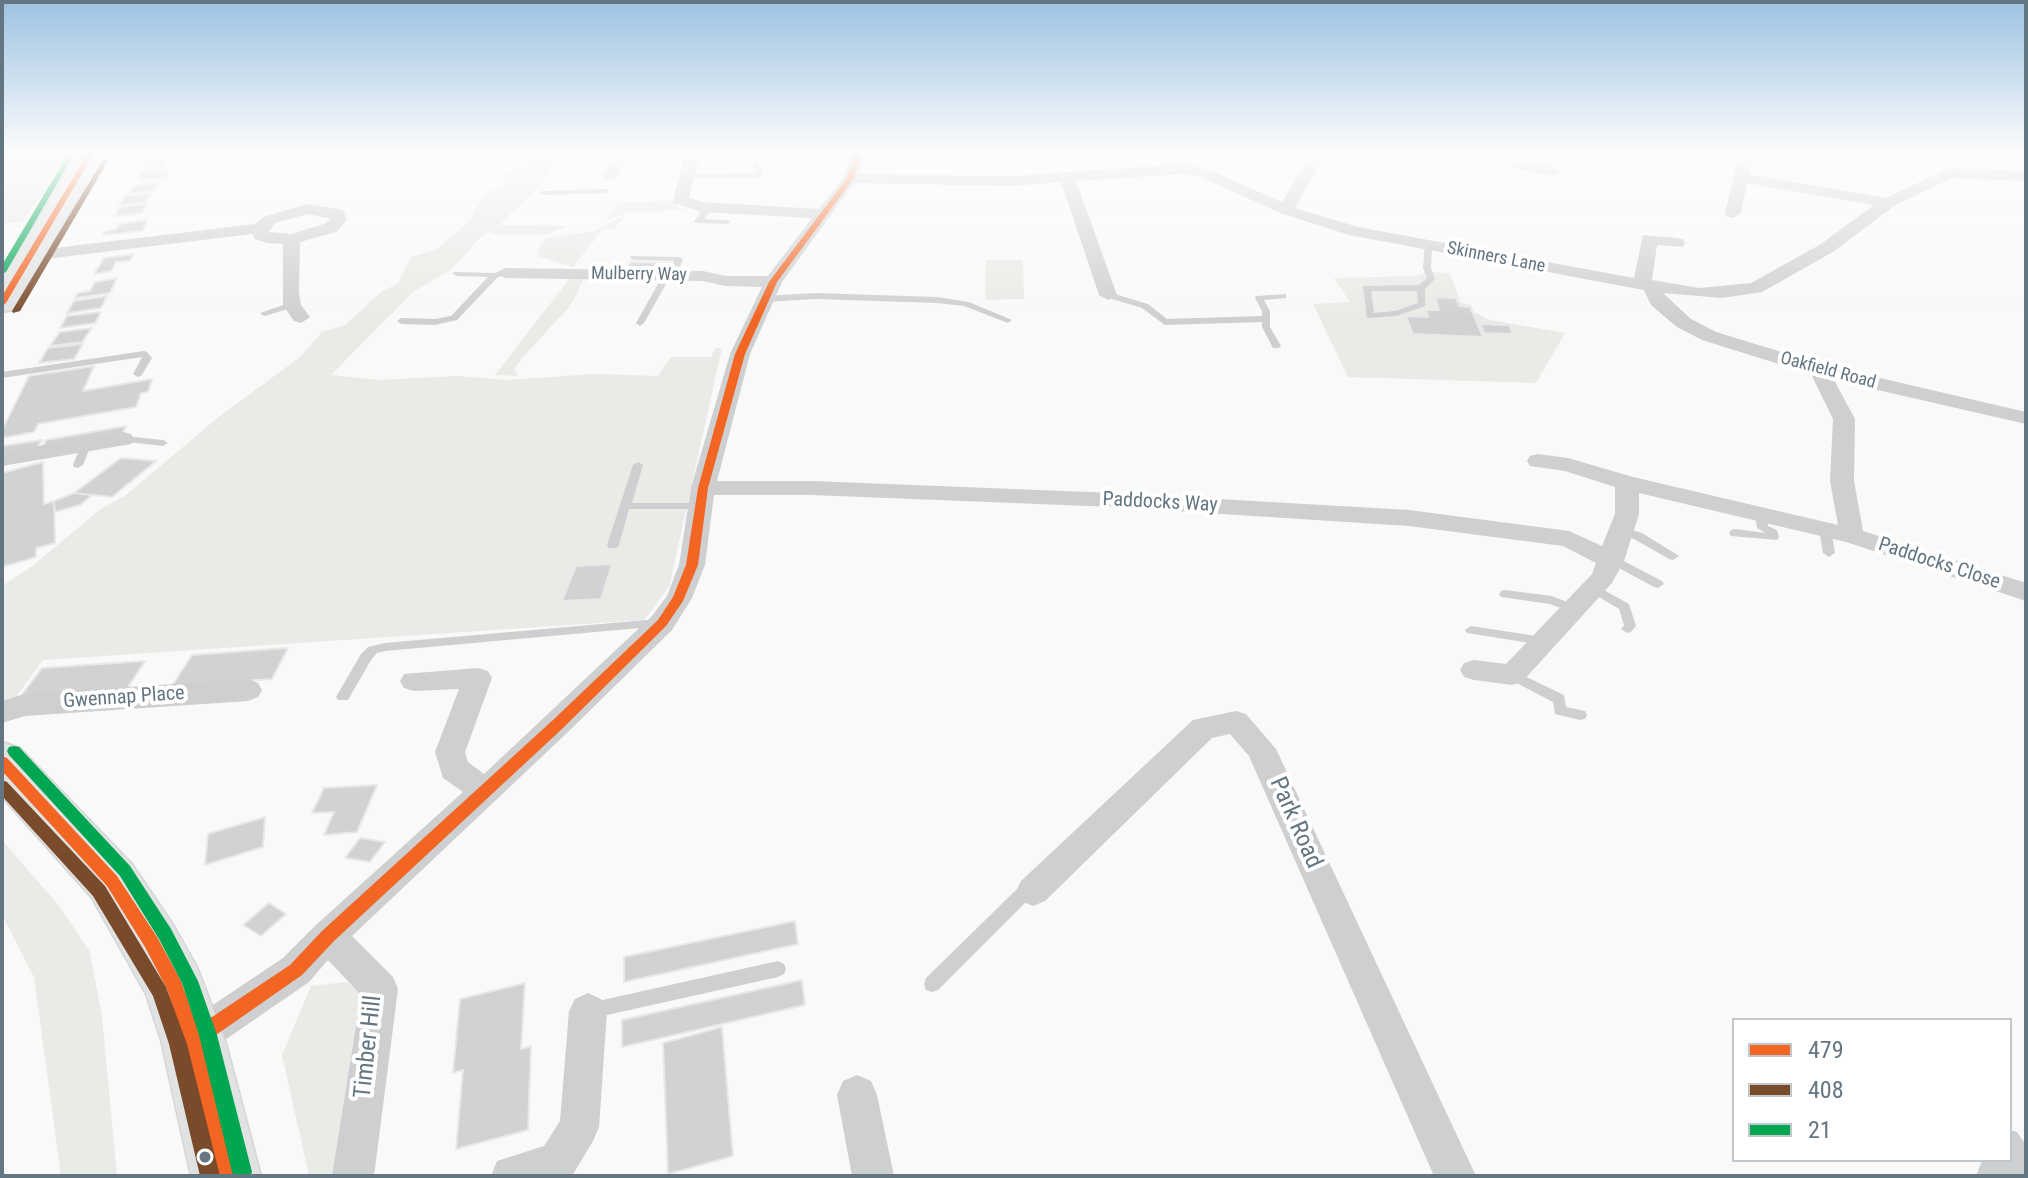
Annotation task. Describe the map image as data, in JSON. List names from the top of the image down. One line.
{"streets":{"street":["Skinners Lane","Mulberry Way","Oakfield Road","Paddocks Way","Paddocks Close","Gwennap Place","Park Road","Timber Hill"]},"crossings":[["Skinners Lane","Oakfield Road"]],"lines":["transit line 479","transit line 408","transit line 21"],"legend":["479","408","21"]}
